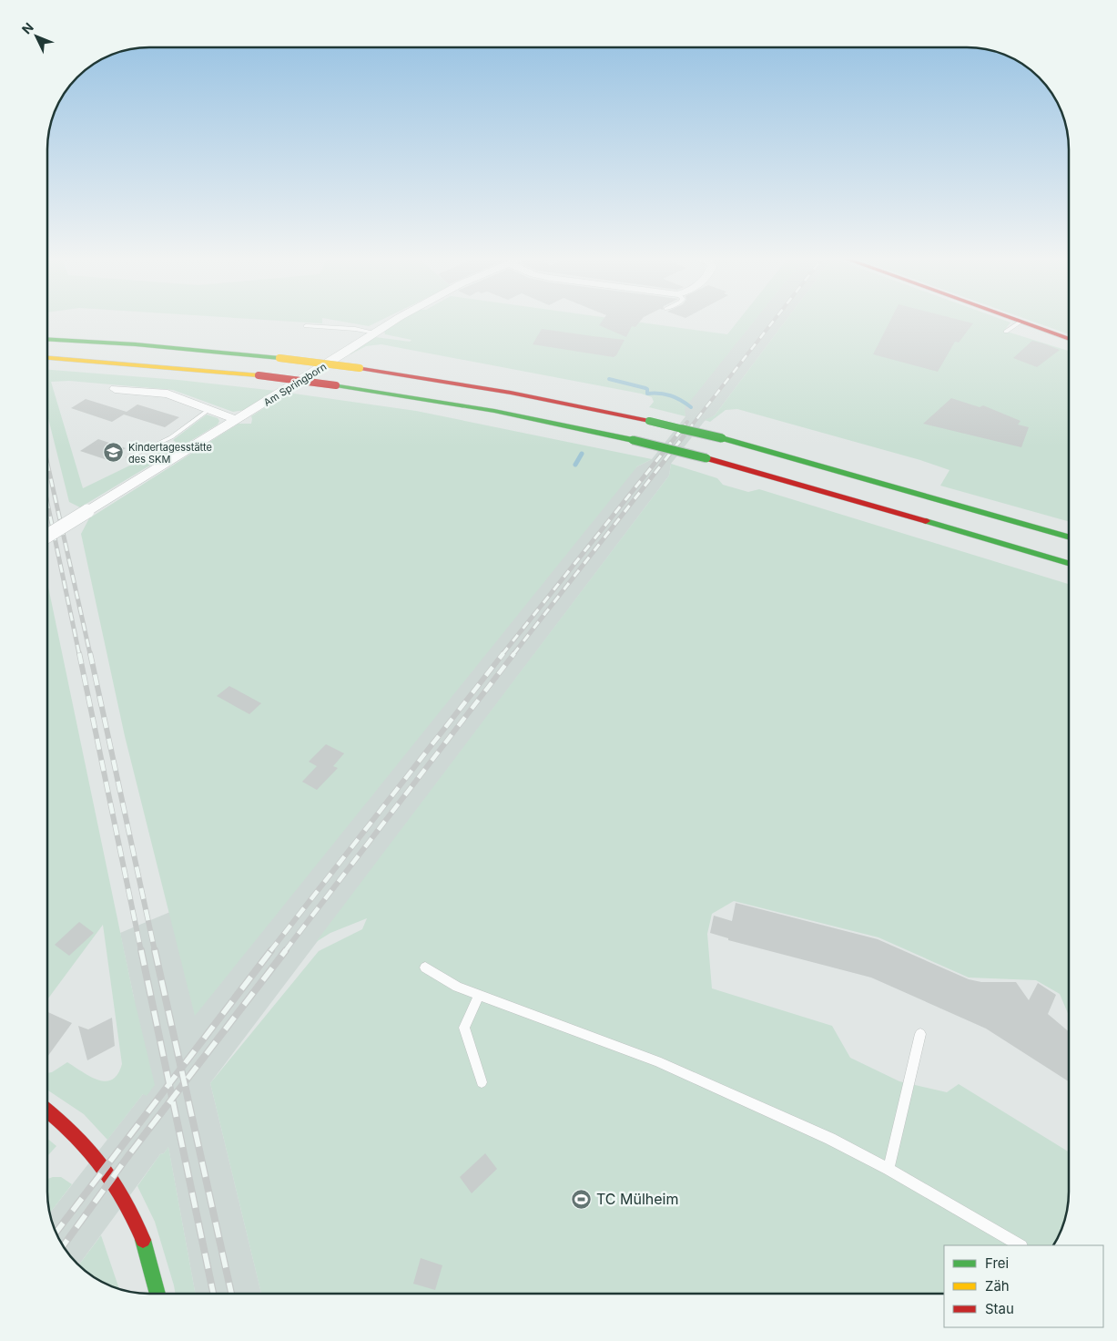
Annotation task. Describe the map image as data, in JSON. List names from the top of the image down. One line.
{"streets":{"street":["Am Springborn"]},"places":{"school or university":["Kindertagesstätte des SKM"],"sports":["TC Mülheim"]},"legend":["Frei","Zäh","Stau"],"north":"top left"}
